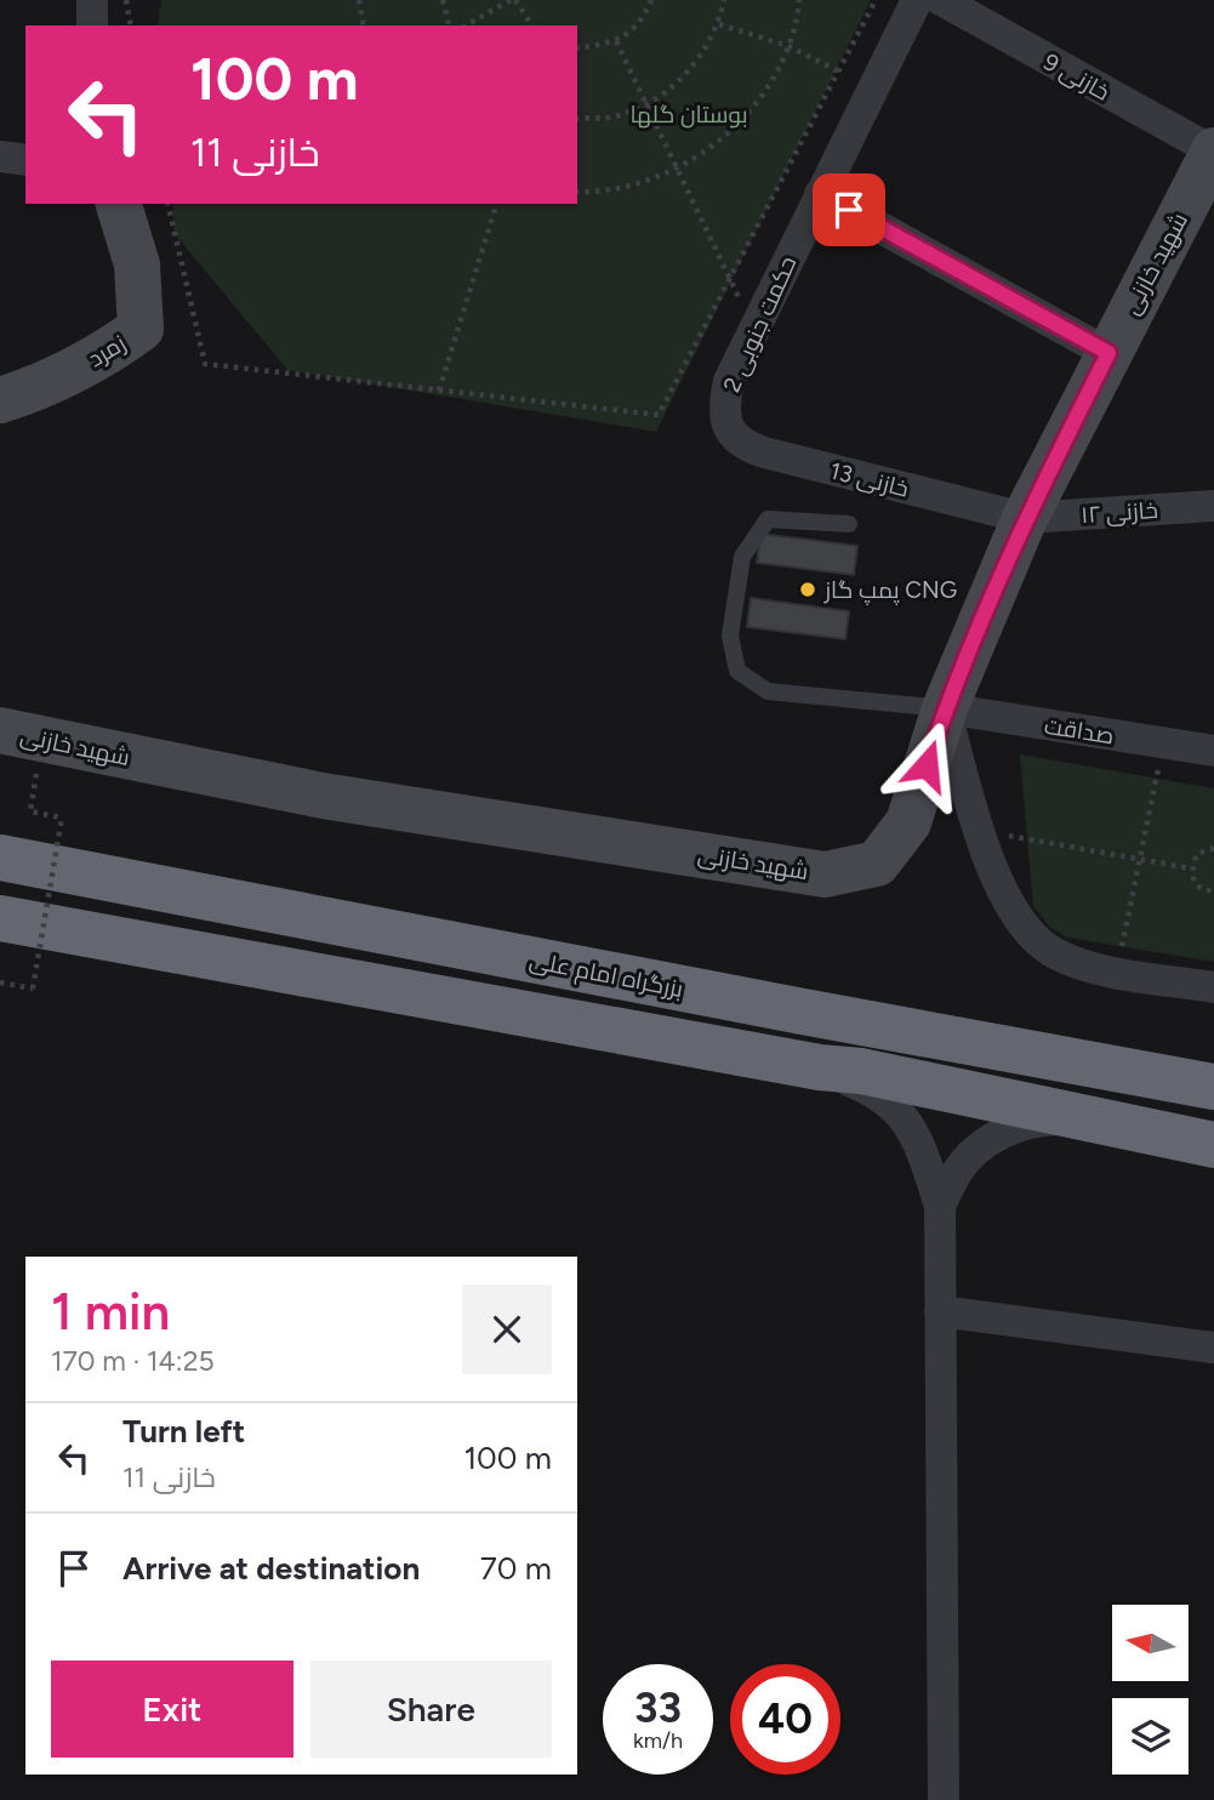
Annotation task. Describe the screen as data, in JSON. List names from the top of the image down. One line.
{"streets":{"highway":["بزرگراه امام علی"],"street":["خازنی 9","شهید خازنی","حکمت جنوبی 2","زمرد","خازنی 13","خازنی ۱۲","صداقت"]},"crossings":[["خازنی 9","شهید خازنی"],["شهید خازنی","خازنی 13"],["شهید خازنی","خازنی ۱۲"],["شهید خازنی","صداقت"],["حکمت جنوبی 2","خازنی 13"],["خازنی 13","خازنی ۱۲"]],"parks":["بوستان گلها"],"places":["پمپ گاز CNG"],"north":"left","page":{"turn":["100 m","خازنی 11"],"heading":["1 min","170 m · 14:25"],"list":[{"name":"Turn left","note":"خازنی 11","value":"100 m"},{"name":"Arrive at destination","value":"70 m"}],"buttons":["Exit","Share"],"speed":"33 km/h","limit":"40"}}
